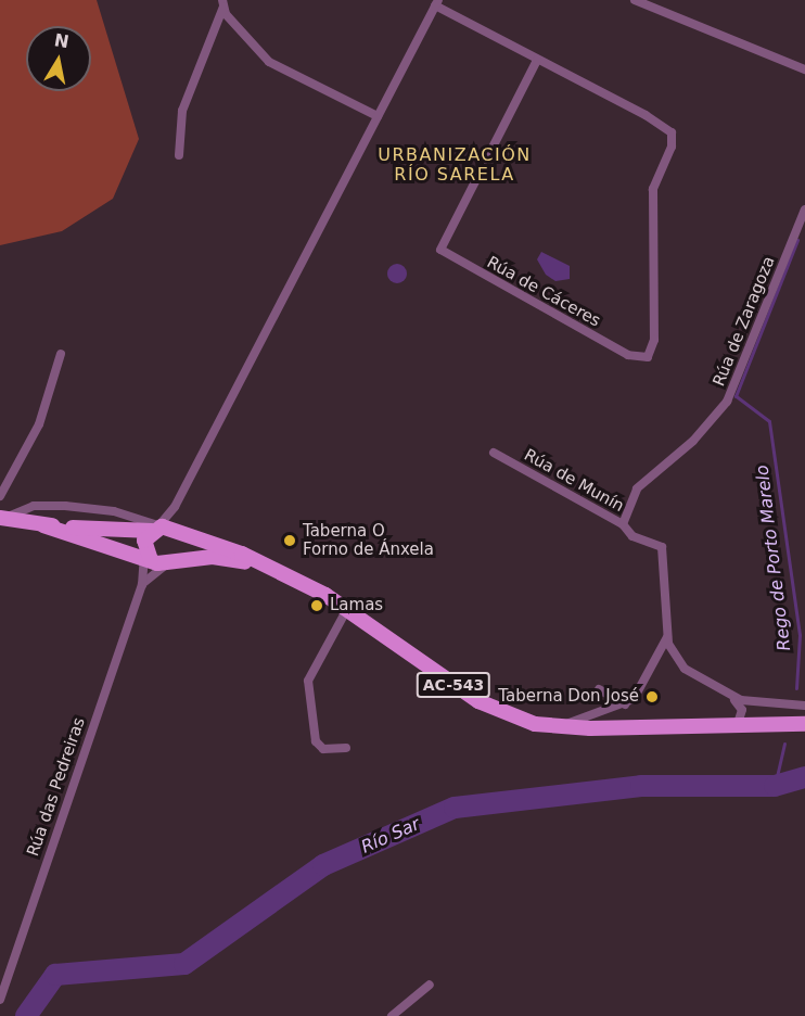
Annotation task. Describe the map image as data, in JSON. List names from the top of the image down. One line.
{"streets":{"main road":["AC-543"],"street":["Rúa de Cáceres","Rúa de Zaragoza","Rúa de Munín","Rúa das Pedreiras"]},"crossings":[["Rúa de Zaragoza","Rúa de Munín"],["AC-543","Rúa das Pedreiras"]],"districts":["URBANIZACIÓN RÍO SARELA"],"water":["Rego de Porto Marelo","Río Sar"],"places":["Taberna O Forno de Ánxela","Lamas","Taberna Don José"],"north":"top"}
